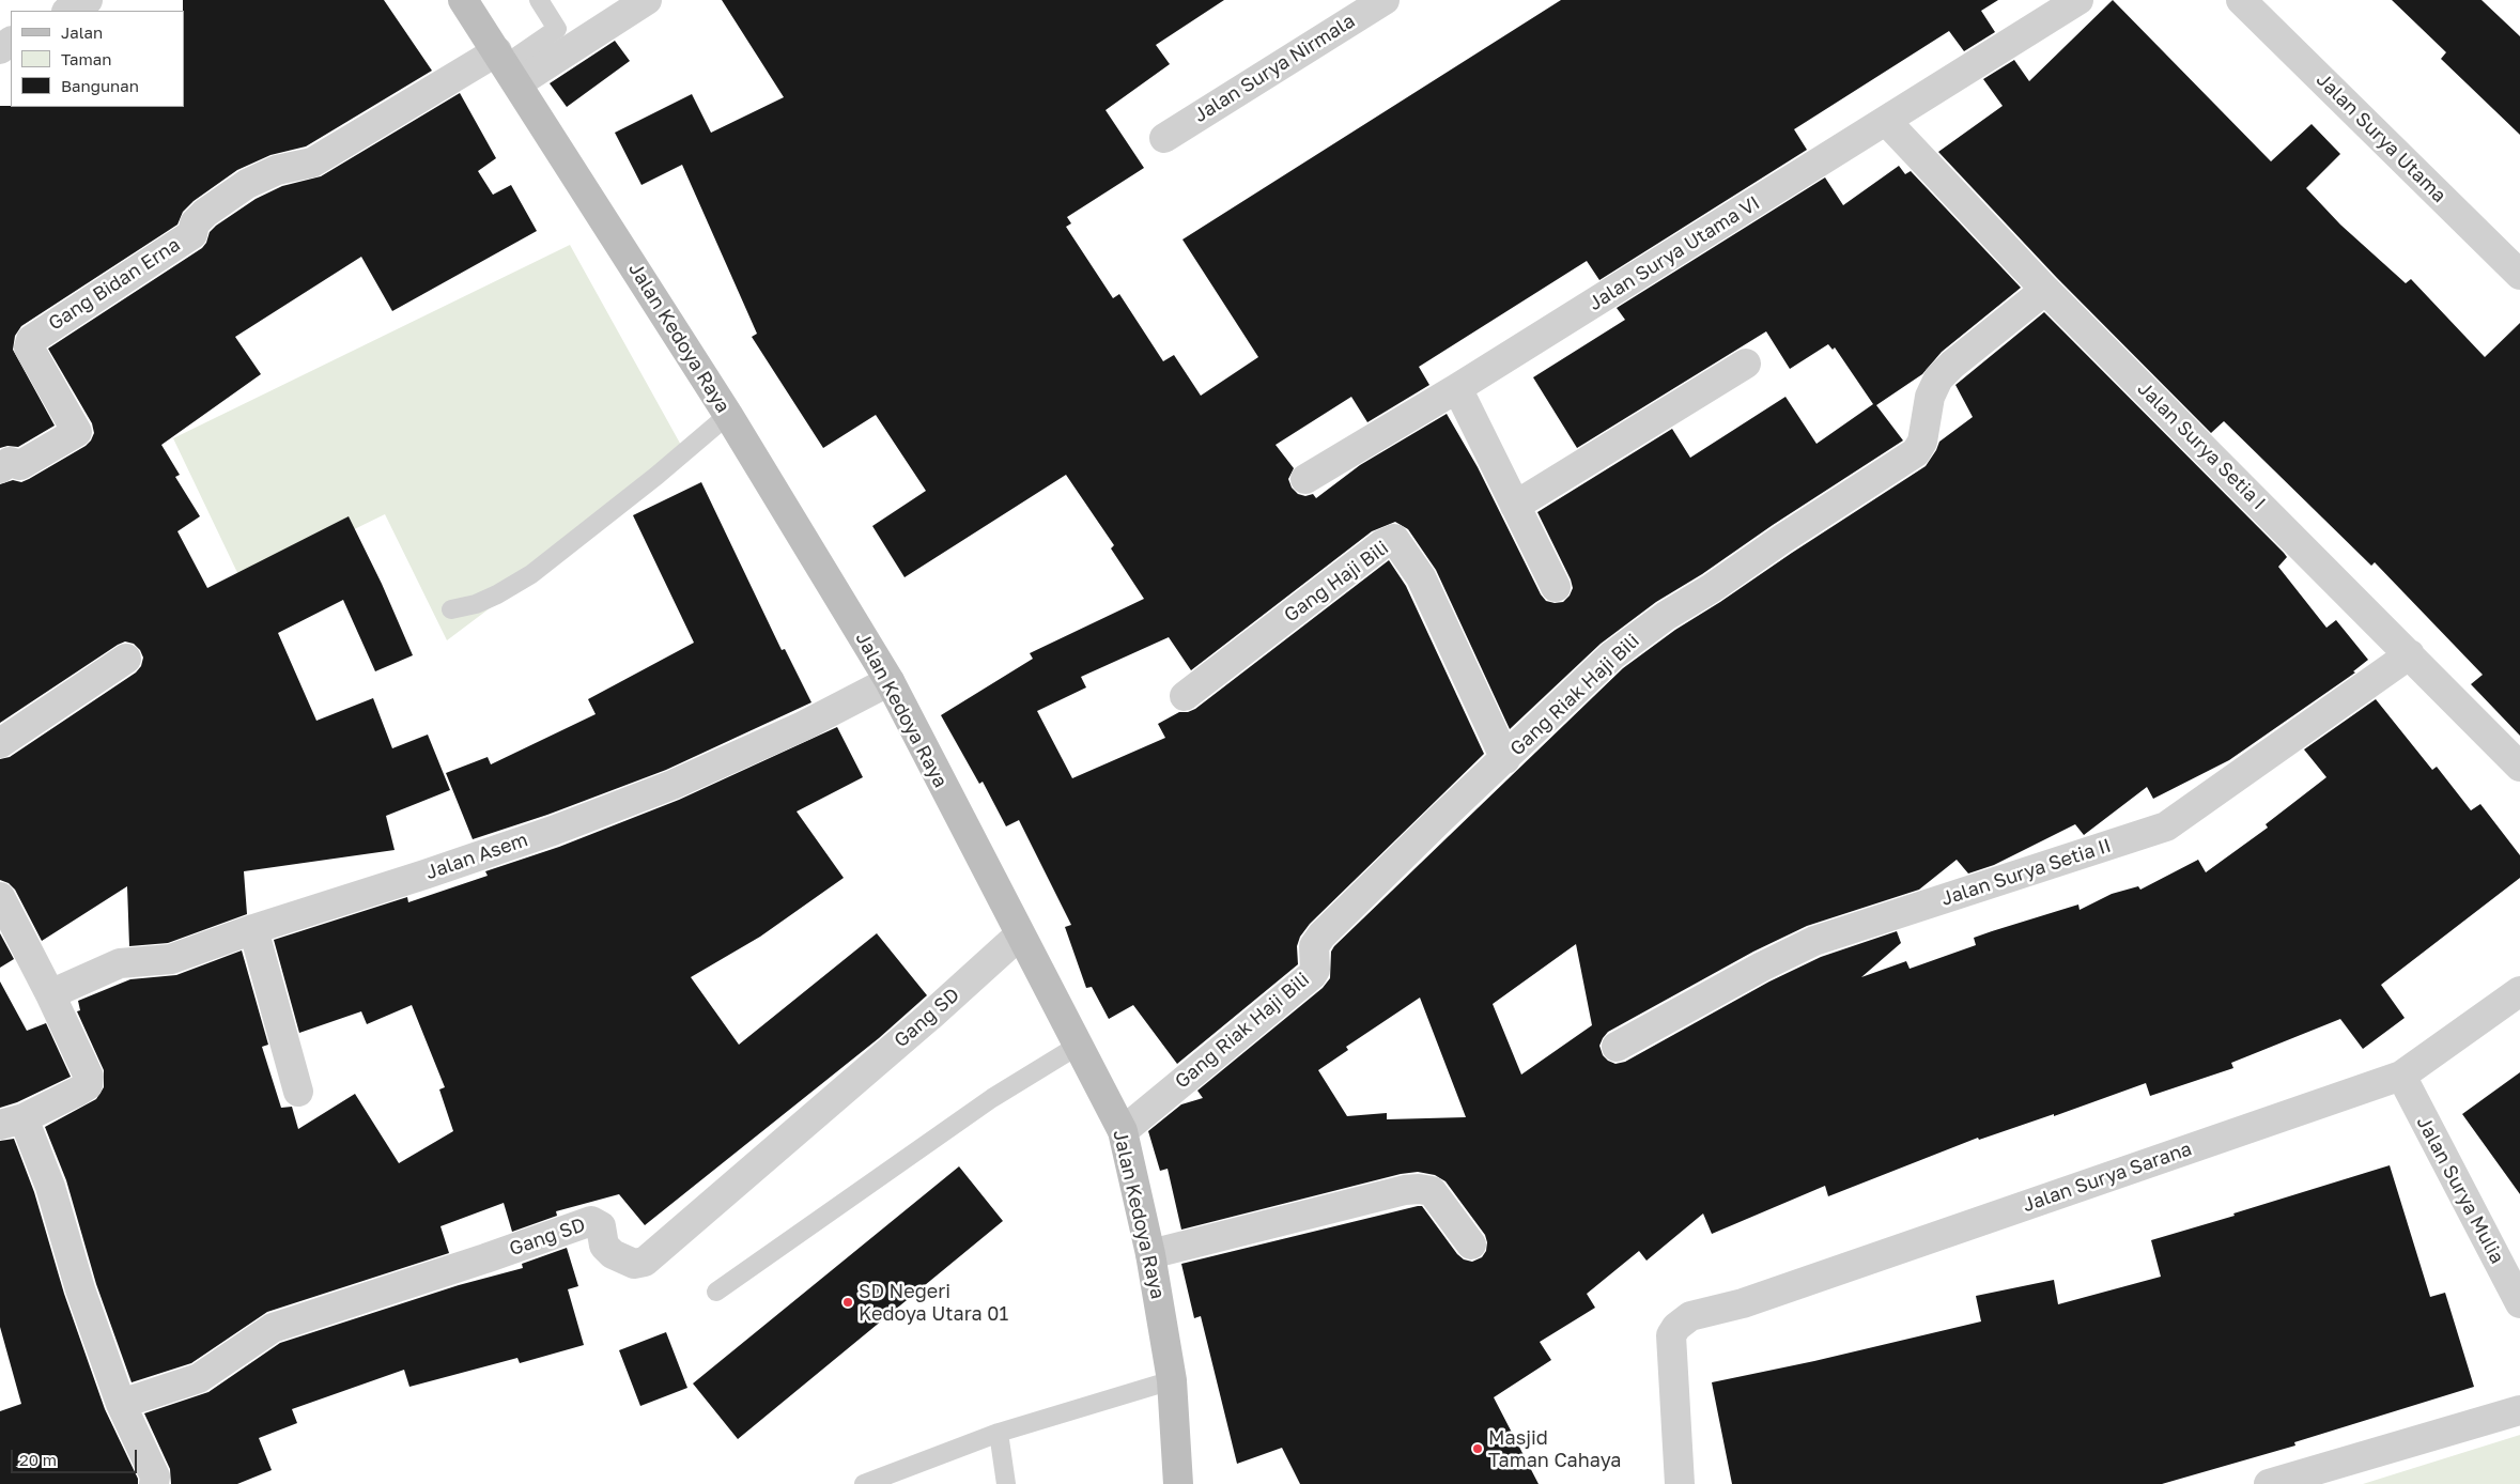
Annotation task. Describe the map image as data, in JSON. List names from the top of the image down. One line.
{"streets":{"street":["Jalan Surya Nirmala","Jalan Surya Utama","Jalan Surya Utama VI","Gang Bidan Erna","Jalan Kedoya Raya","Jalan Surya Setia I","Gang Haji Bili","Gang Riak Haji Bili","Jalan Asem","Jalan Surya Setia II","Gang SD","Jalan Surya Sarana","Jalan Surya Mulia"]},"crossings":[["Jalan Surya Utama VI","Jalan Surya Setia I"],["Gang Bidan Erna","Jalan Kedoya Raya"],["Jalan Kedoya Raya","Gang Riak Haji Bili"],["Jalan Kedoya Raya","Jalan Asem"],["Jalan Kedoya Raya","Gang SD"],["Jalan Surya Setia I","Gang Riak Haji Bili"],["Jalan Surya Setia I","Jalan Surya Setia II"],["Gang Haji Bili","Gang Riak Haji Bili"],["Jalan Surya Sarana","Jalan Surya Mulia"]],"places":["SD Negeri Kedoya Utara 01","Masjid Taman Cahaya"],"legend":["Jalan","Taman","Bangunan"],"scale_bar":"20 m"}
